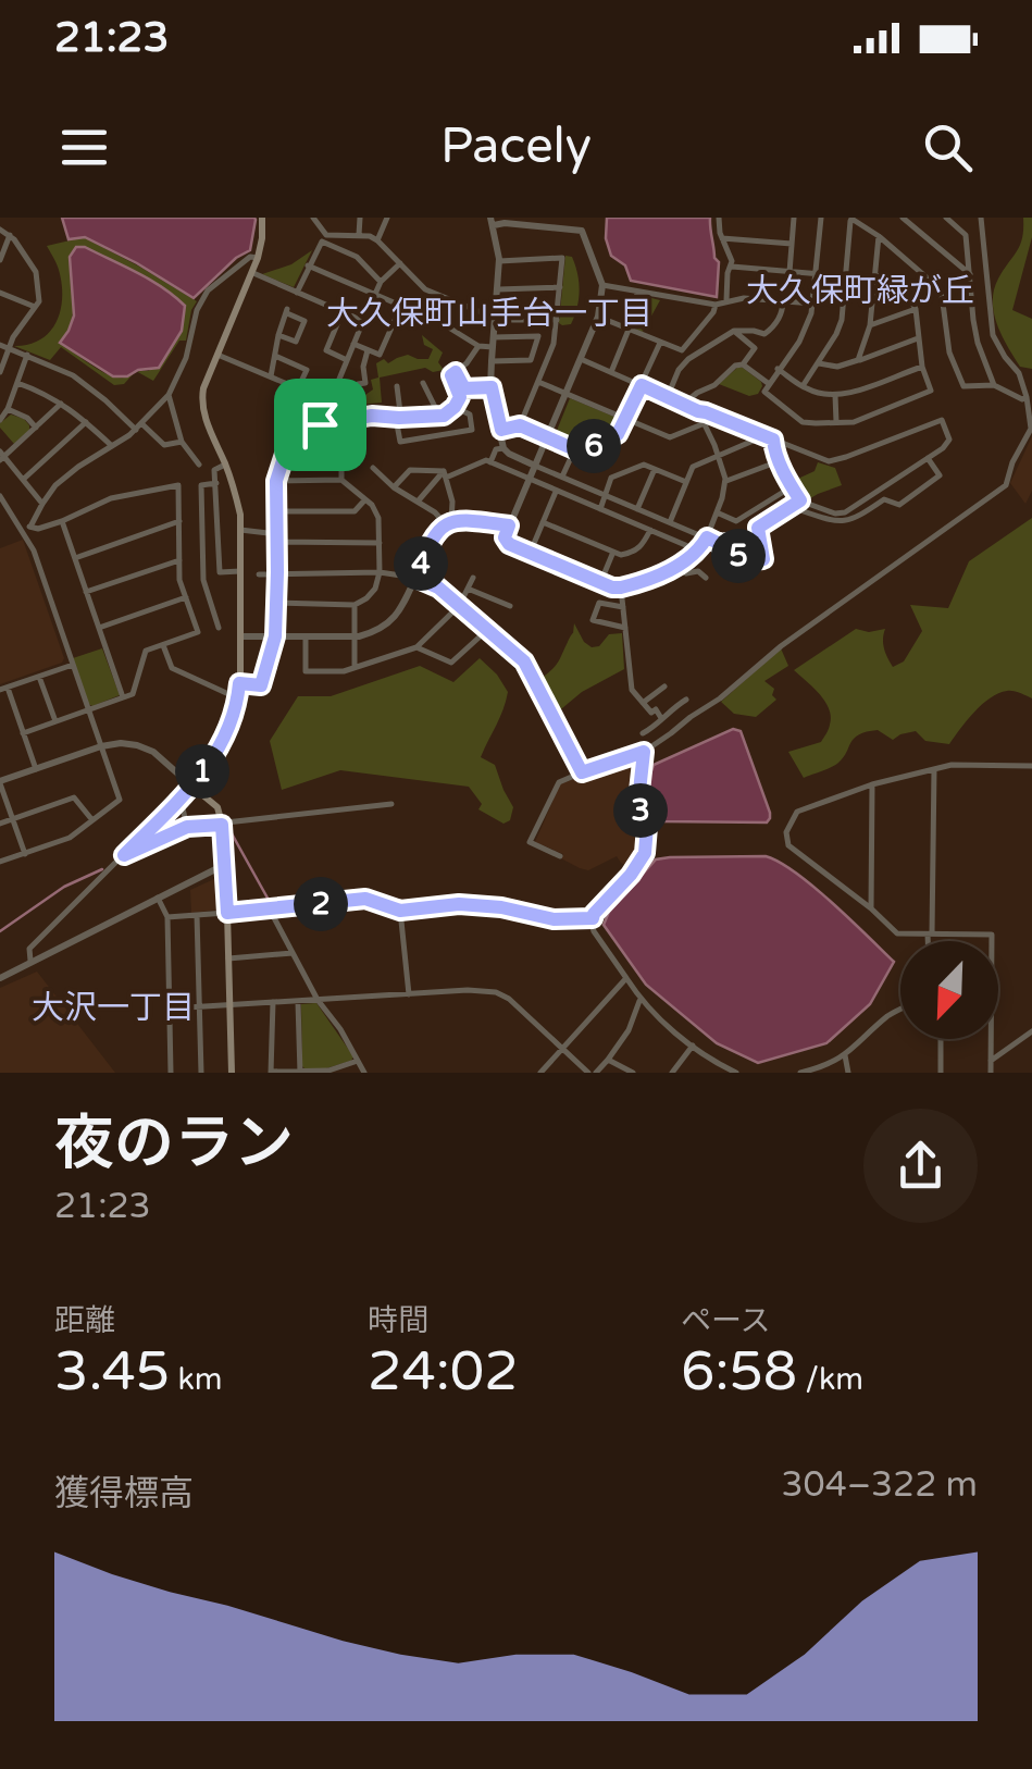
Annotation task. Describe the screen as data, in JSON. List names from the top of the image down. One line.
{"districts":["大久保町緑が丘","大久保町山手台一丁目","大沢一丁目"],"north":"bottom left","page":{"status":"21:23","header":"Pacely","pins":["6","5","4","1","3","2"],"heading":["夜のラン","21:23"],"stats":[["距離","3.45 km"],["時間","24:02"],["ペース","6:58 /km"]],"chart":["獲得標高","304–322 m"]}}
